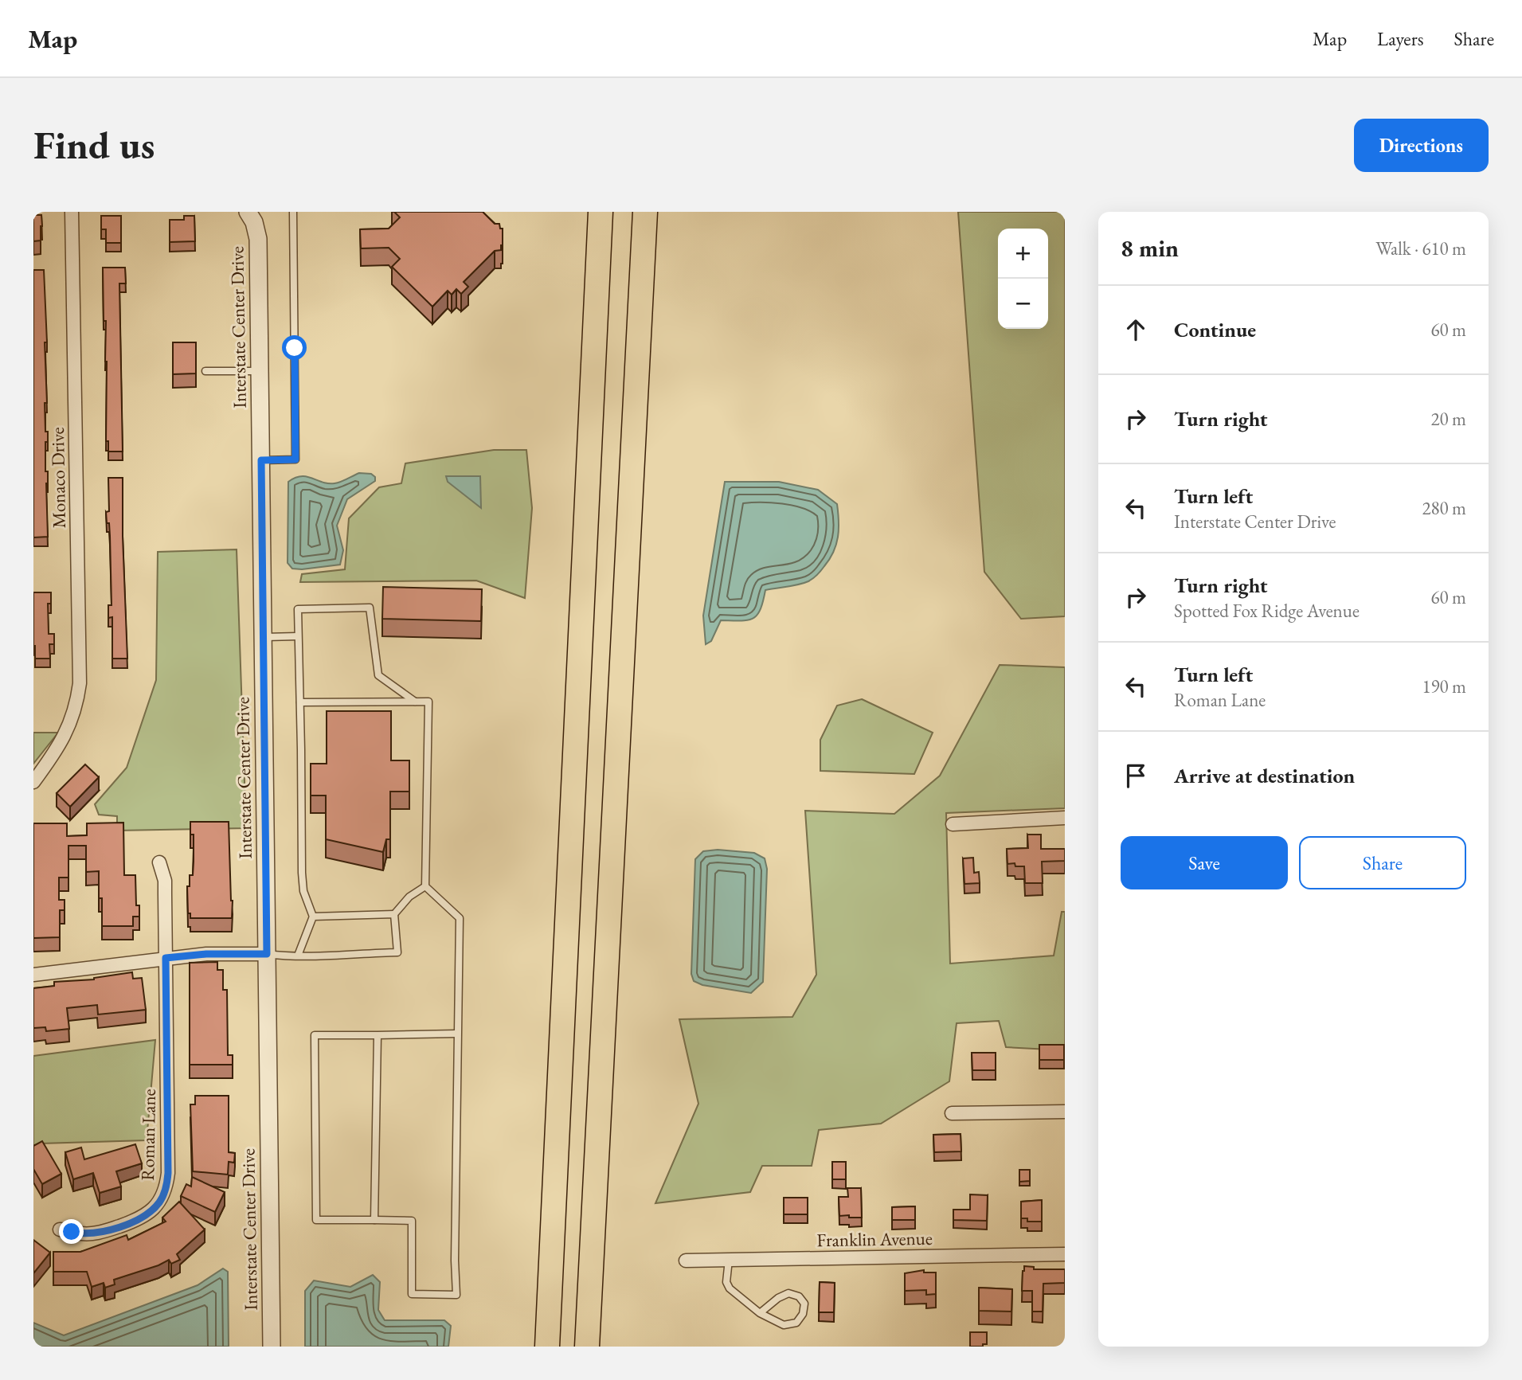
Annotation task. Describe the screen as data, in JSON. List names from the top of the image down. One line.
{"streets":{"street":["Interstate Center Drive","Monaco Drive","Roman Lane","Franklin Avenue"]},"page":{"header":"Map","nav":["Map","Layers","Share"],"buttons":["Directions",["Save","Share"]],"title":"Find us","heading":["8 min","Walk · 610 m"],"map_buttons":["+","−"],"list":[["Continue","60 m"],["Turn right","20 m"],["Turn left","Interstate Center Drive","280 m"],["Turn right","Spotted Fox Ridge Avenue","60 m"],["Turn left","Roman Lane","190 m"],"Arrive at destination"]}}
